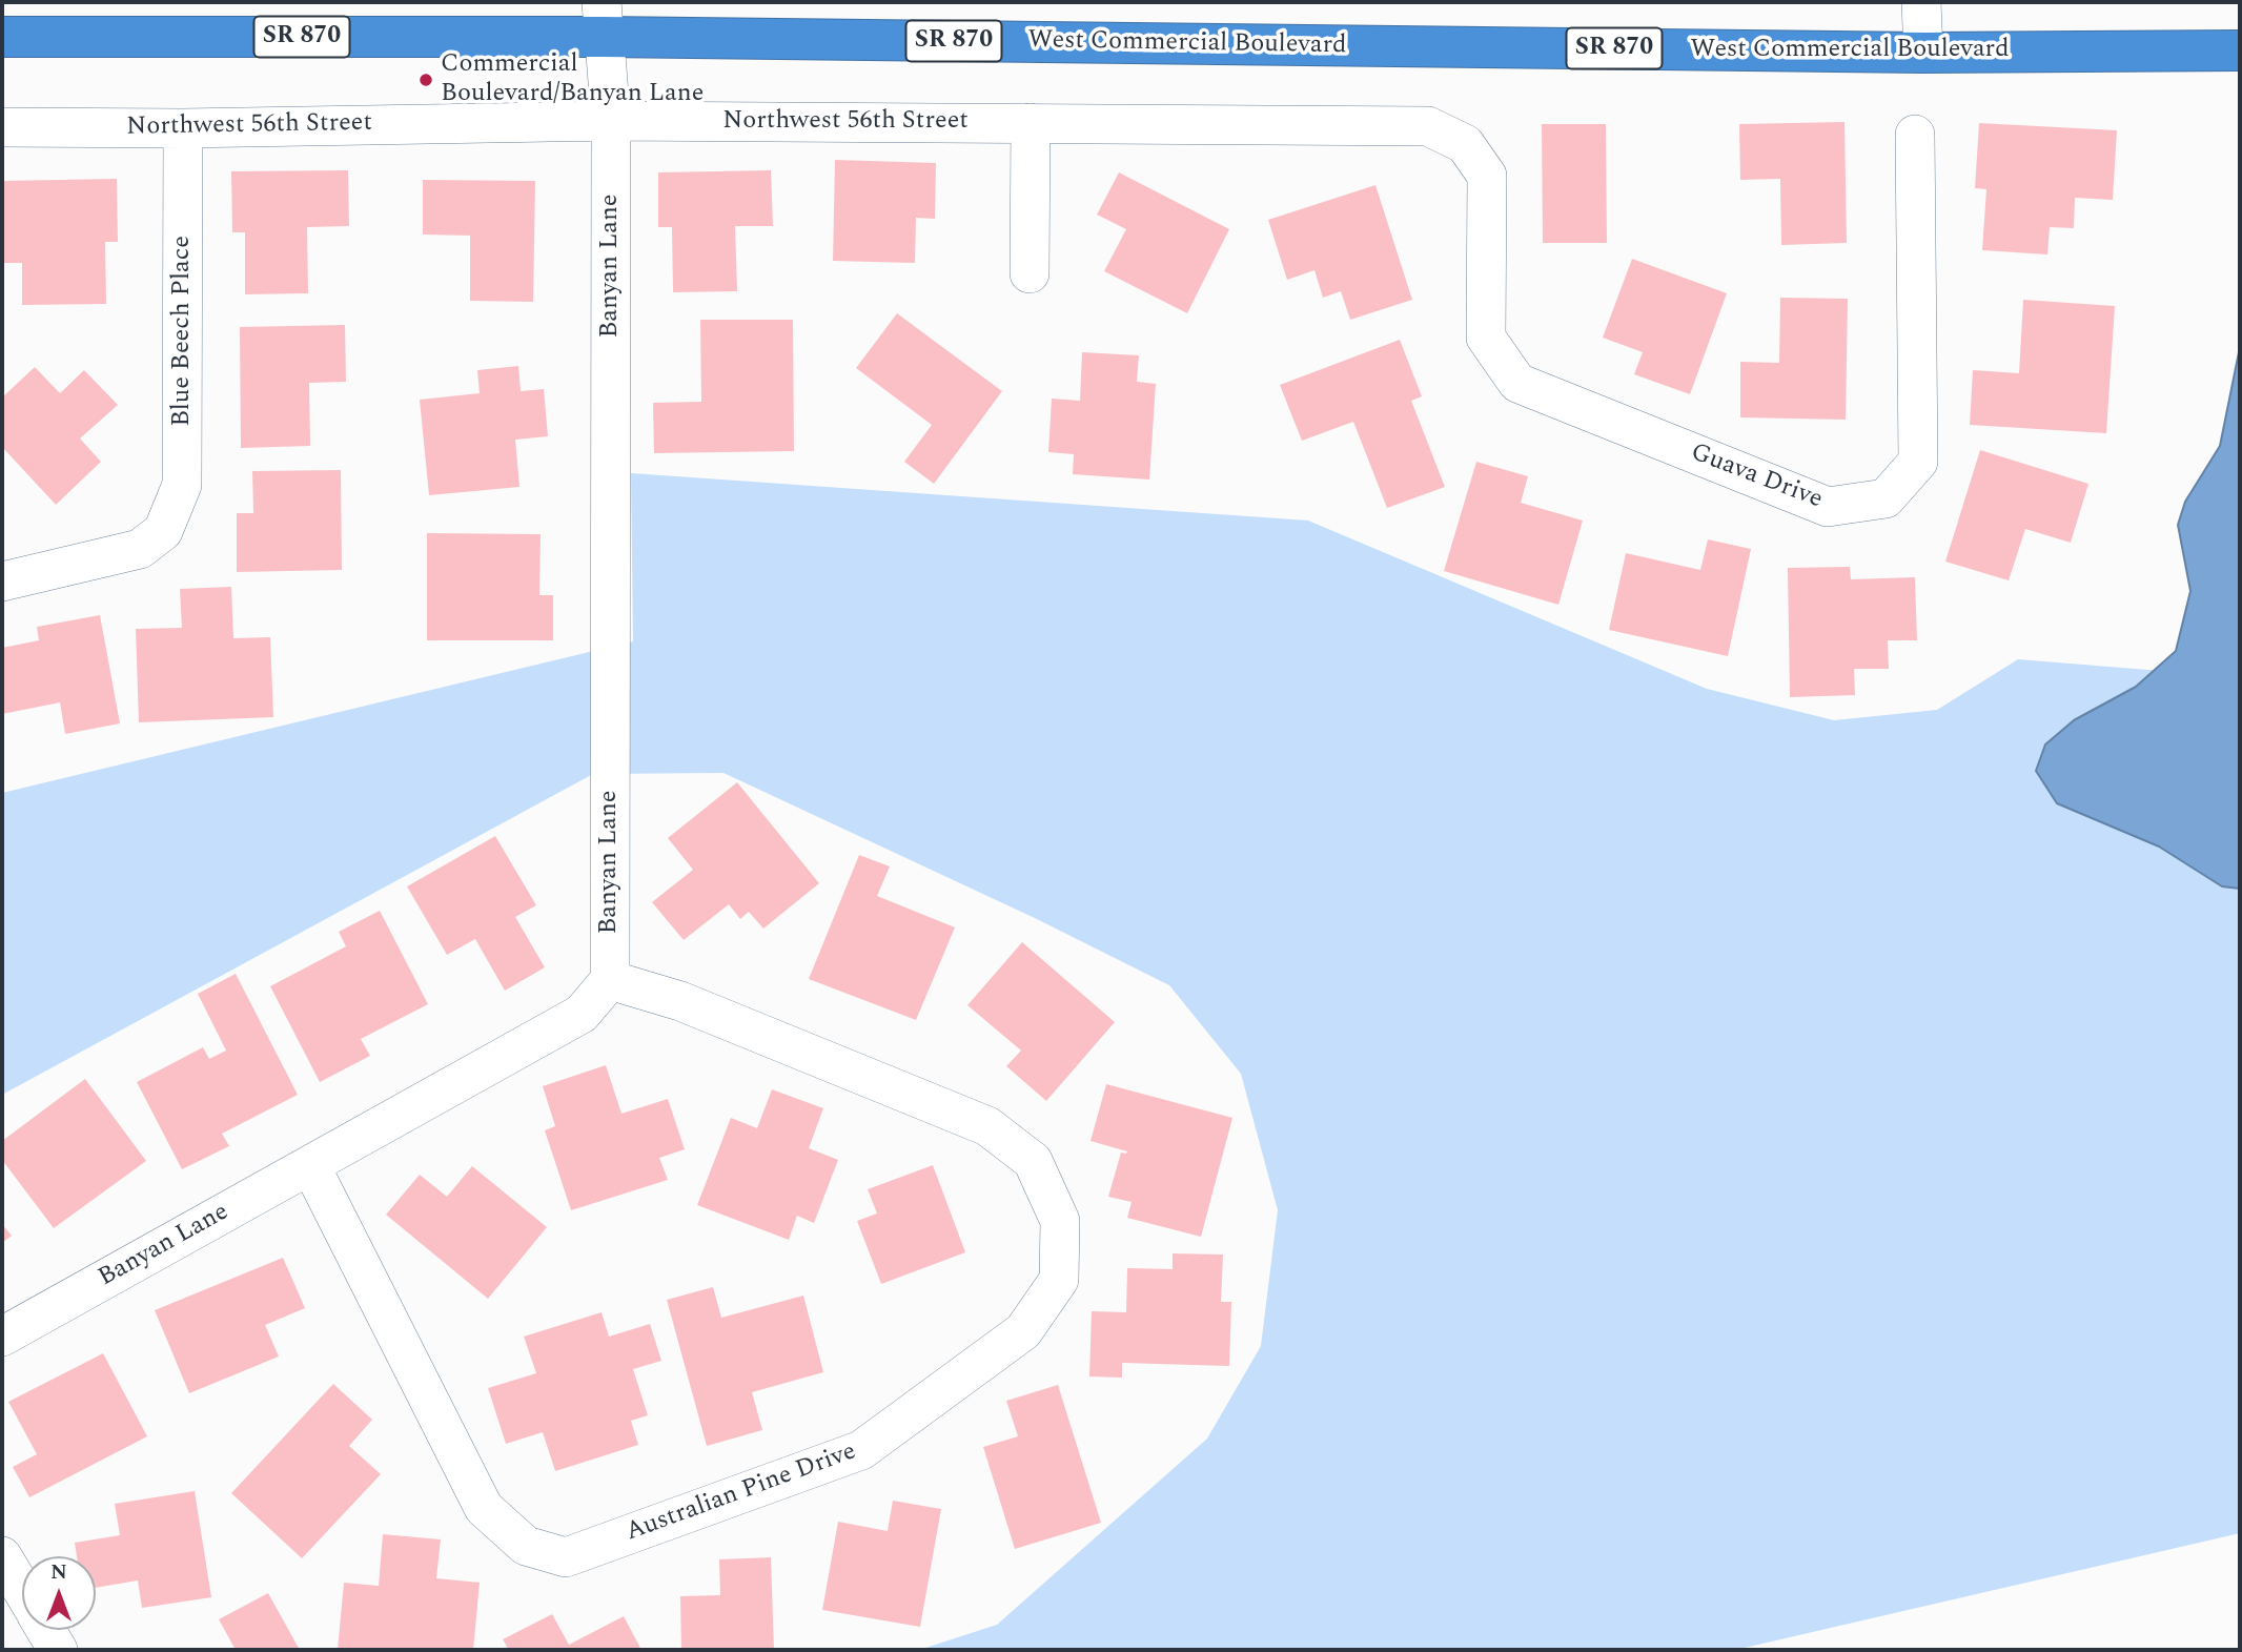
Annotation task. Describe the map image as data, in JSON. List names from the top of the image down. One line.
{"streets":{"highway":["SR 870","West Commercial Boulevard"],"street":["Northwest 56th Street","Banyan Lane","Blue Beech Place","Guava Drive","Australian Pine Drive"]},"crossings":[["West Commercial Boulevard","Banyan Lane"],["Northwest 56th Street","Banyan Lane"],["Northwest 56th Street","Blue Beech Place"],["Northwest 56th Street","Guava Drive"],["Banyan Lane","Australian Pine Drive"]],"places":["Commercial Boulevard/Banyan Lane"],"north":"top"}
